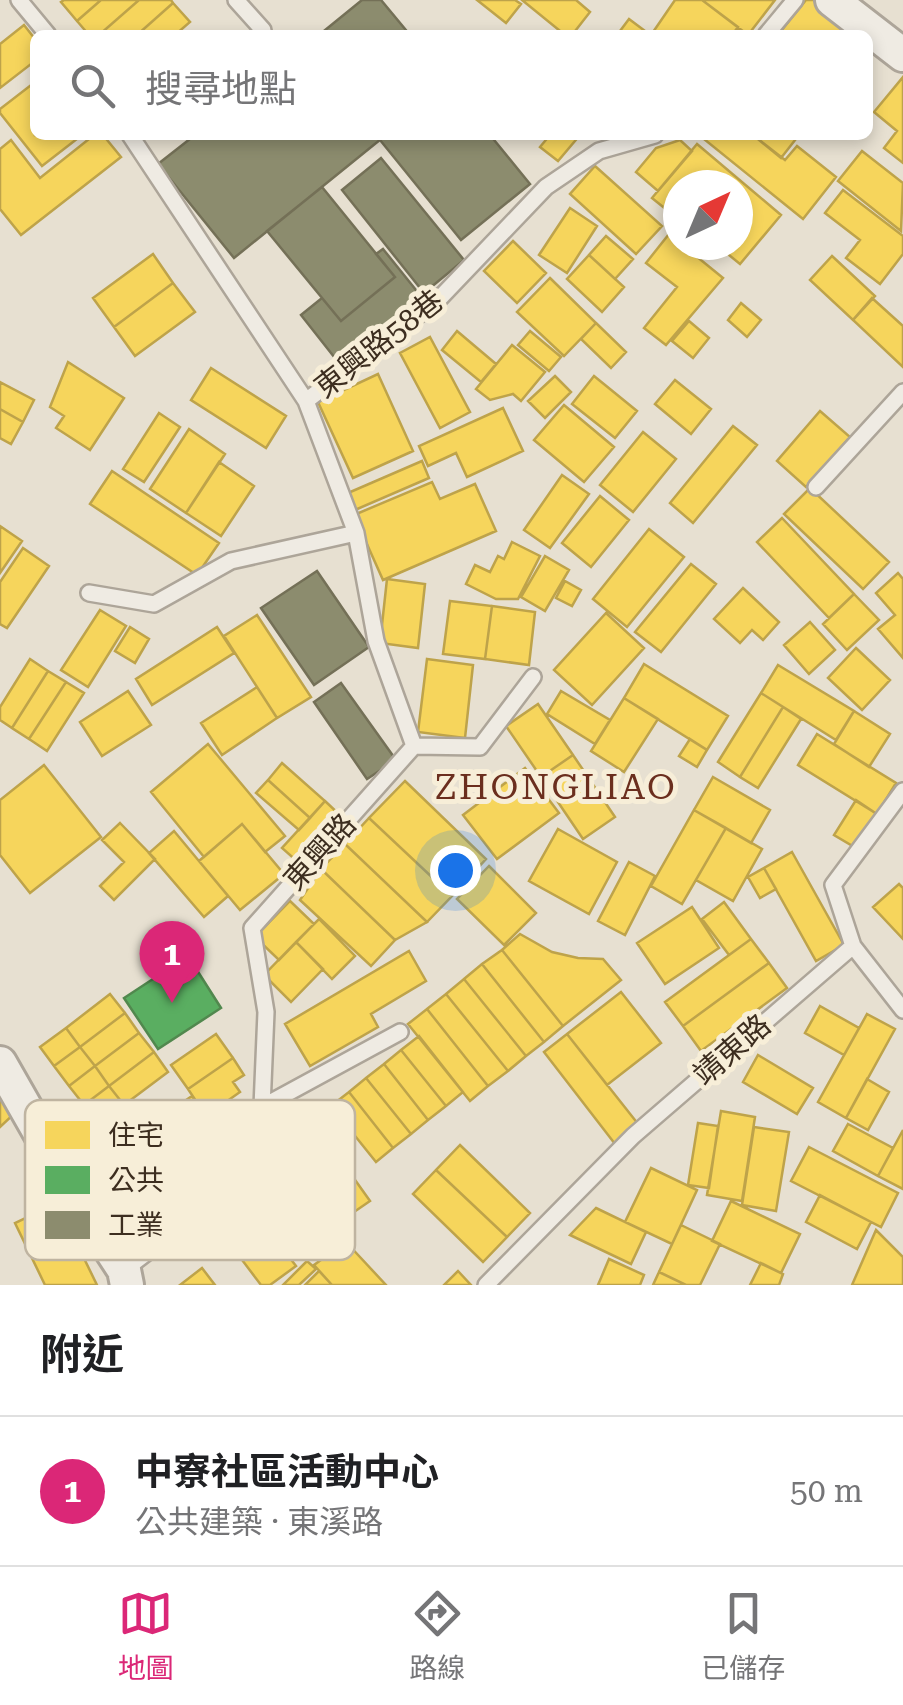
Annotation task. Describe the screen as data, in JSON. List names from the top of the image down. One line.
{"streets":{"lane":["東興路58巷","東興路","靖東路"]},"districts":["ZHONGLIAO"],"legend":["住宅","公共","工業"],"north":"top right","page":{"search":"搜尋地點","pins":"1","heading":"附近","list":[{"mark":"1","name":"中寮社區活動中心","note":"公共建築 · 東溪路","value":"50 m"}],"nav":["地圖","路線","已儲存"]}}
